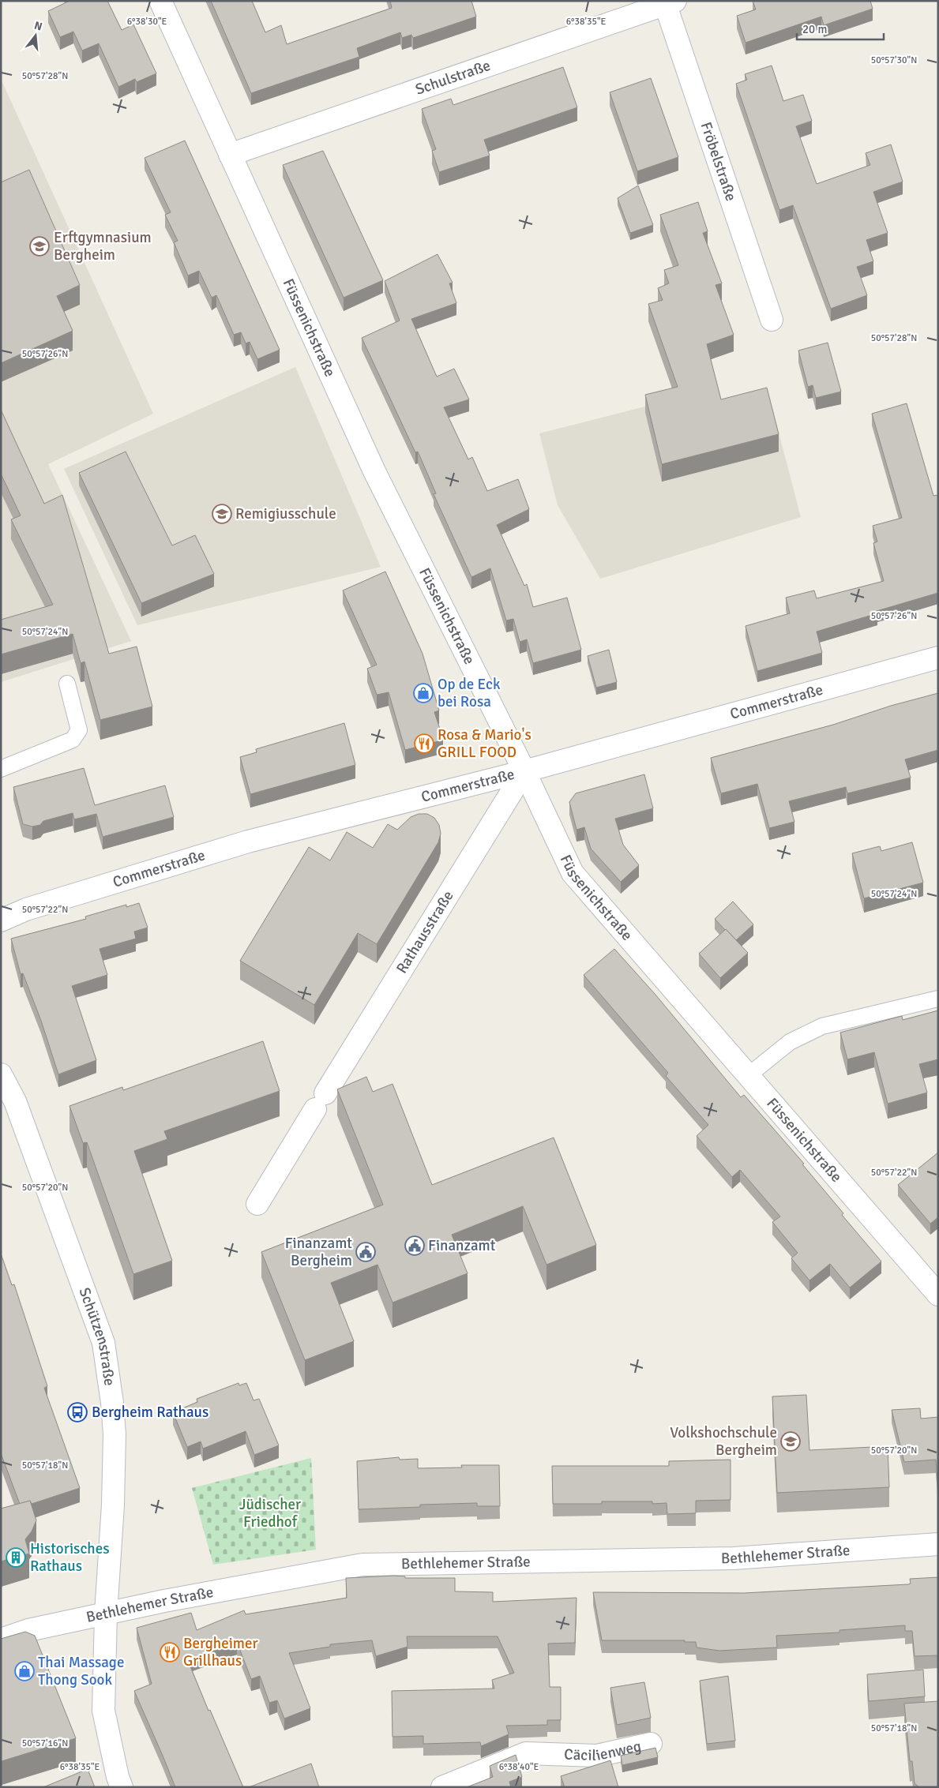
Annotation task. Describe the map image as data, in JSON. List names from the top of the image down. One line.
{"streets":{"street":["Schulstraße","Fröbelstraße","Füssenichstraße","Commerstraße","Rathausstraße","Schützenstraße","Bethlehemer Straße","Cäcilienweg"]},"crossings":[["Schulstraße","Fröbelstraße"],["Schulstraße","Füssenichstraße"],["Füssenichstraße","Commerstraße"],["Füssenichstraße","Rathausstraße"],["Commerstraße","Rathausstraße"],["Schützenstraße","Bethlehemer Straße"]],"parks":["Jüdischer Friedhof"],"places":{"school or university":["Erftgymnasium Bergheim","Remigiusschule","Volkshochschule Bergheim"],"shop":["Op de Eck bei Rosa","Thai Massage Thong Sook"],"restaurant":["Rosa & Mario's GRILL FOOD","Bergheimer Grillhaus"],"public building":["Finanzamt","Finanzamt Bergheim"],"bus stop":["Bergheim Rathaus"],"building":["Historisches Rathaus"]},"scale_bar":"20 m","north":"top","coordinates":["6°38'30\"E","6°38'35\"E","50°57'30\"N","50°57'28\"N","50°57'26\"N","50°57'24\"N","50°57'22\"N","50°57'20\"N","50°57'18\"N","50°57'16\"N","6°38'40\"E"]}
